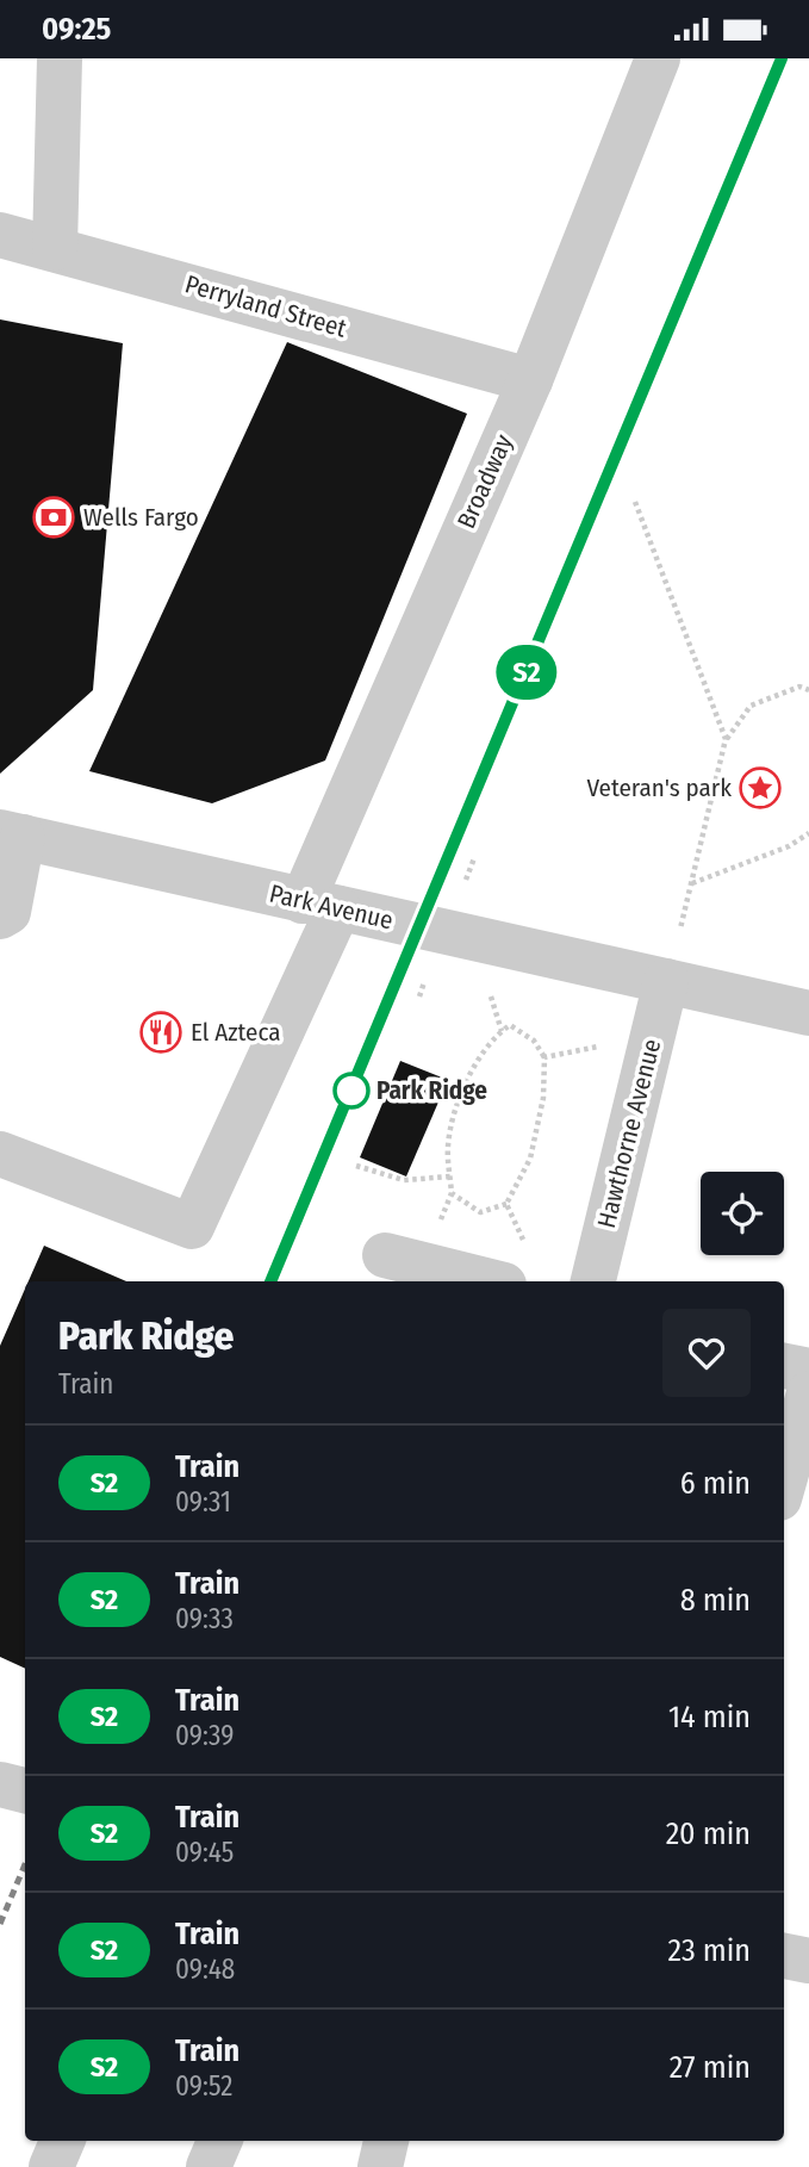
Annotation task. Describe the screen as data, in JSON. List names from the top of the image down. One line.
{"streets":{"street":["Perryland Street","Broadway","Park Avenue","Hawthorne Avenue"]},"crossings":[["Perryland Street","Broadway"],["Broadway","Park Avenue"],["Park Avenue","Hawthorne Avenue"]],"places":{"bank":["Wells Fargo"],"place":["Veteran's park"],"restaurant":["El Azteca"],"other":["Park Ridge"]},"page":{"status":"09:25","on_map":"S2","heading":["Park Ridge","Train"],"list":[{"mark":"S2","name":"Train","note":"09:31","value":"6 min"},{"mark":"S2","name":"Train","note":"09:33","value":"8 min"},{"mark":"S2","name":"Train","note":"09:39","value":"14 min"},{"mark":"S2","name":"Train","note":"09:45","value":"20 min"},{"mark":"S2","name":"Train","note":"09:48","value":"23 min"},{"mark":"S2","name":"Train","note":"09:52","value":"27 min"}]}}
